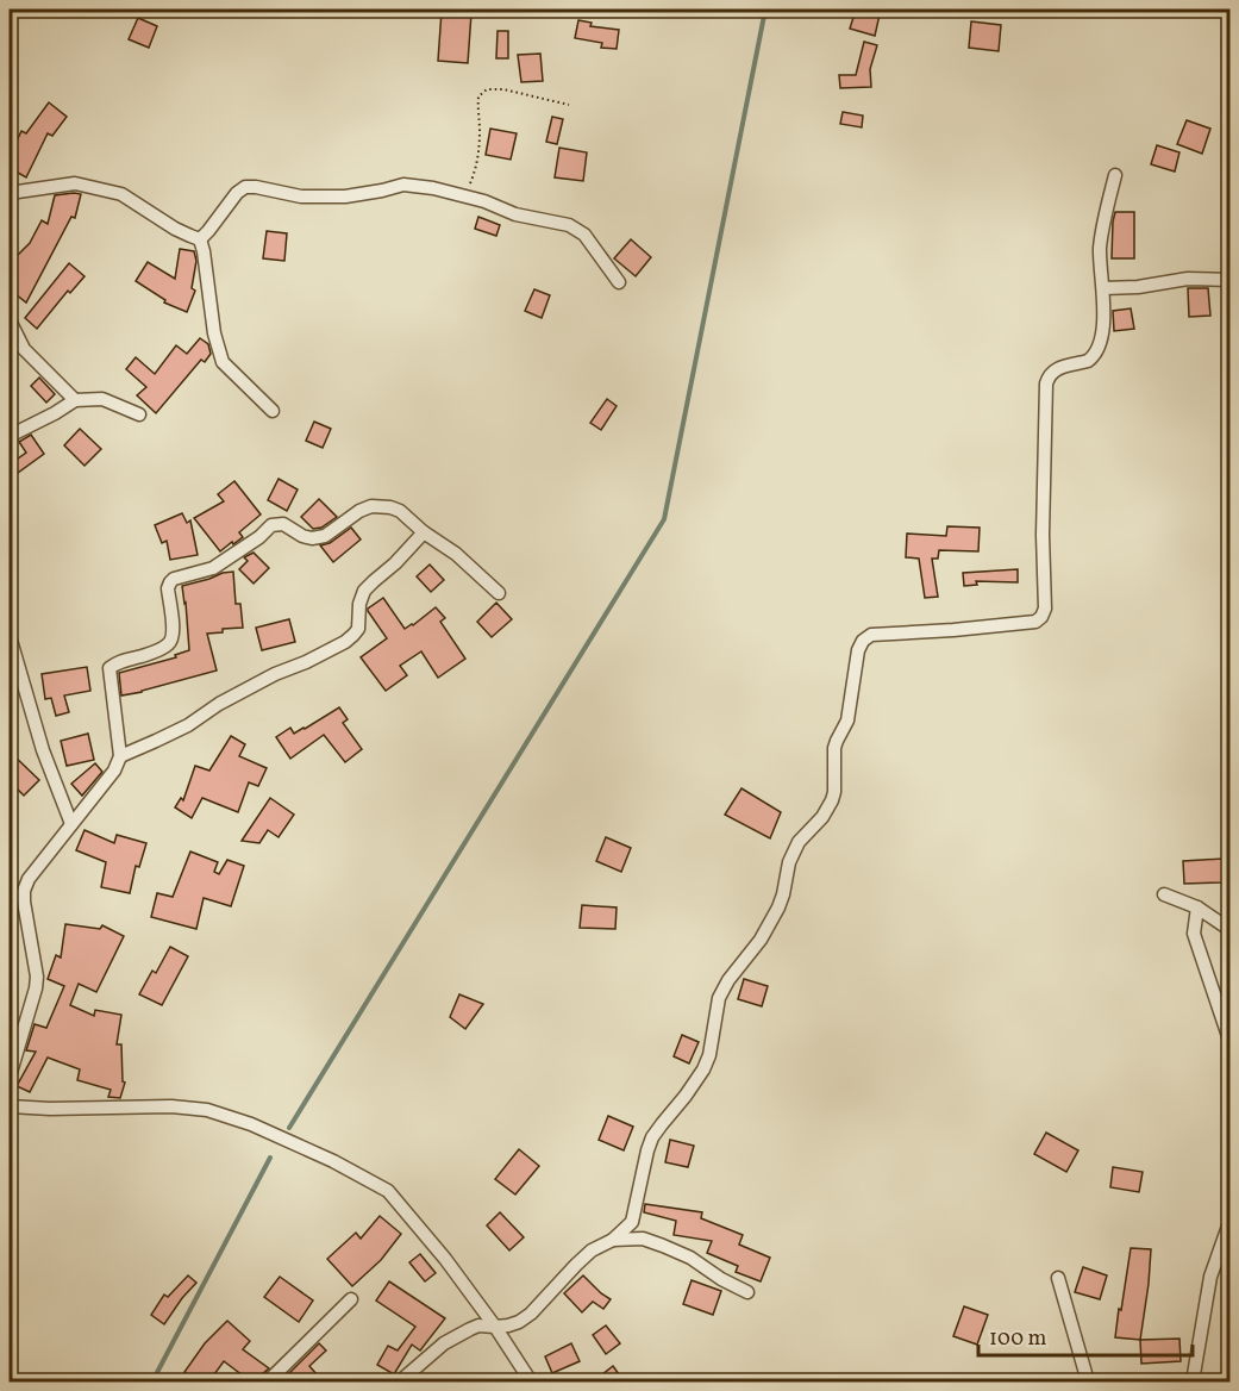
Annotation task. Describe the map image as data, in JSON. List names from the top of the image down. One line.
{"scale_bar":"100 m"}
